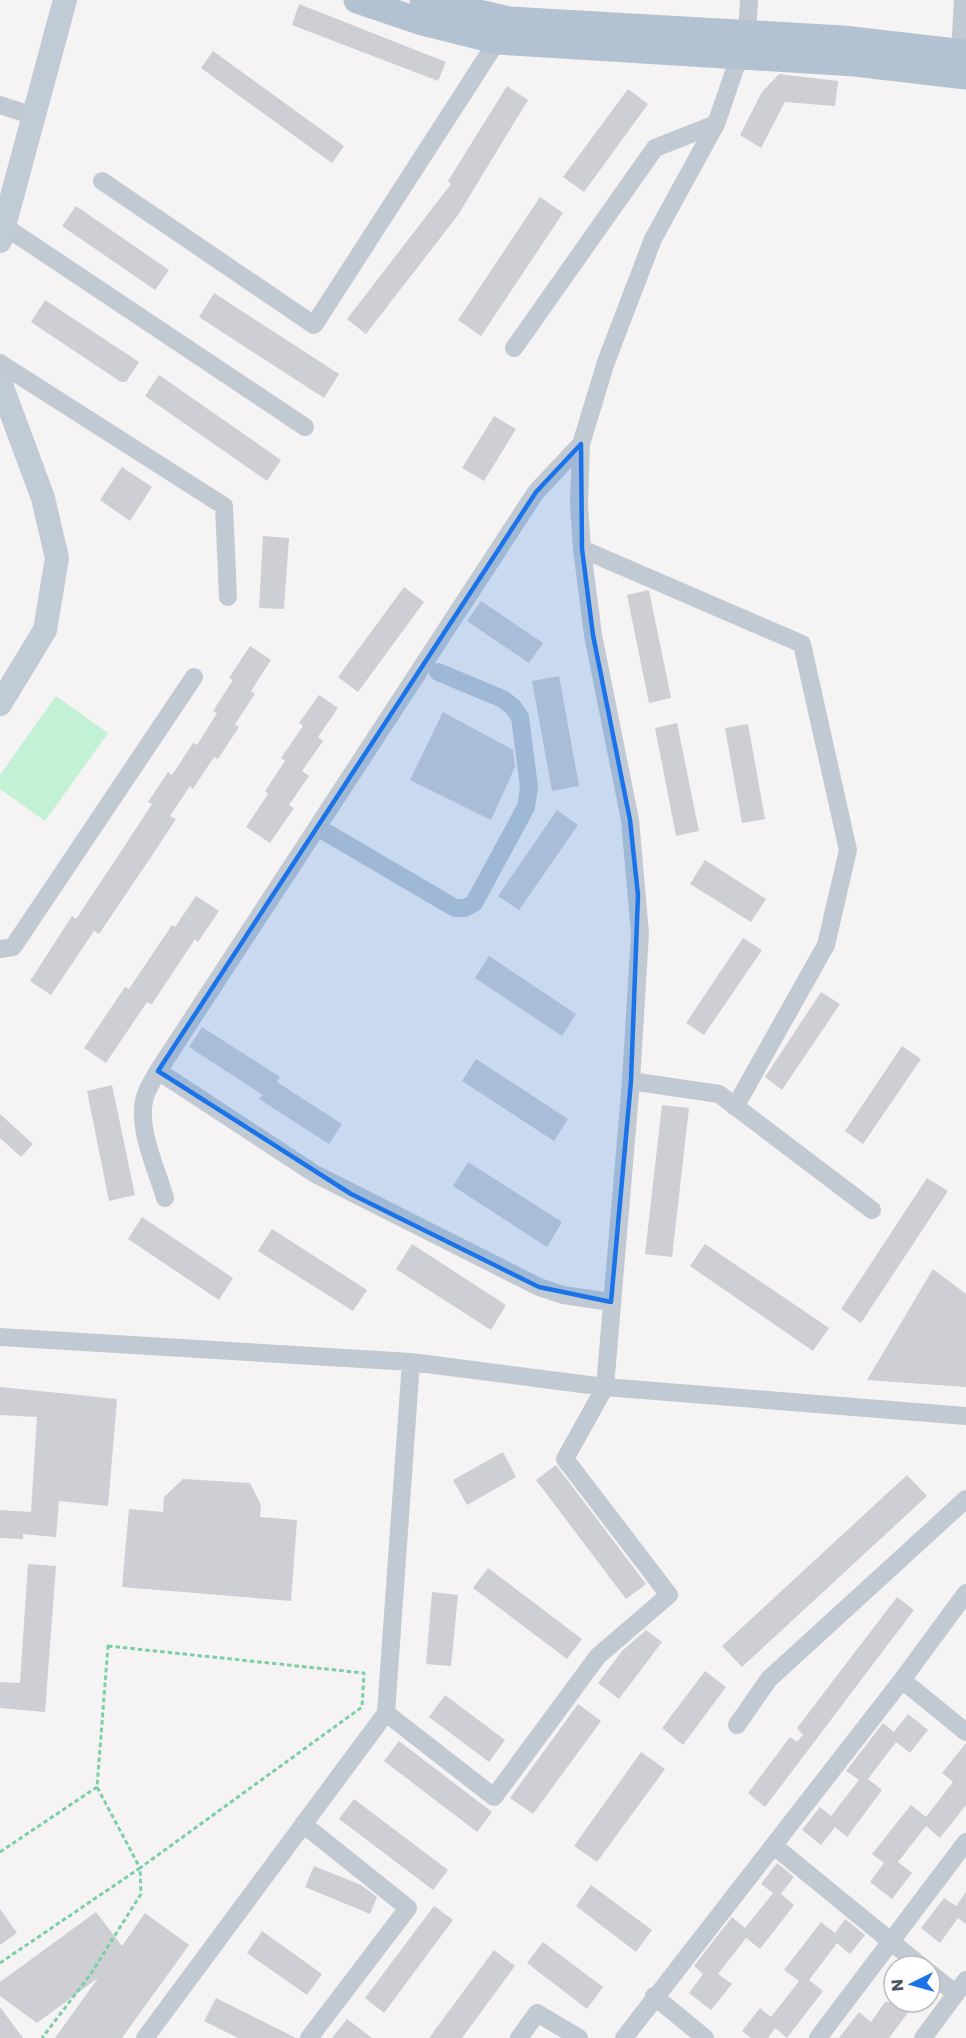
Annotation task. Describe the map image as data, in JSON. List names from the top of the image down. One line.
{"north":"left"}
